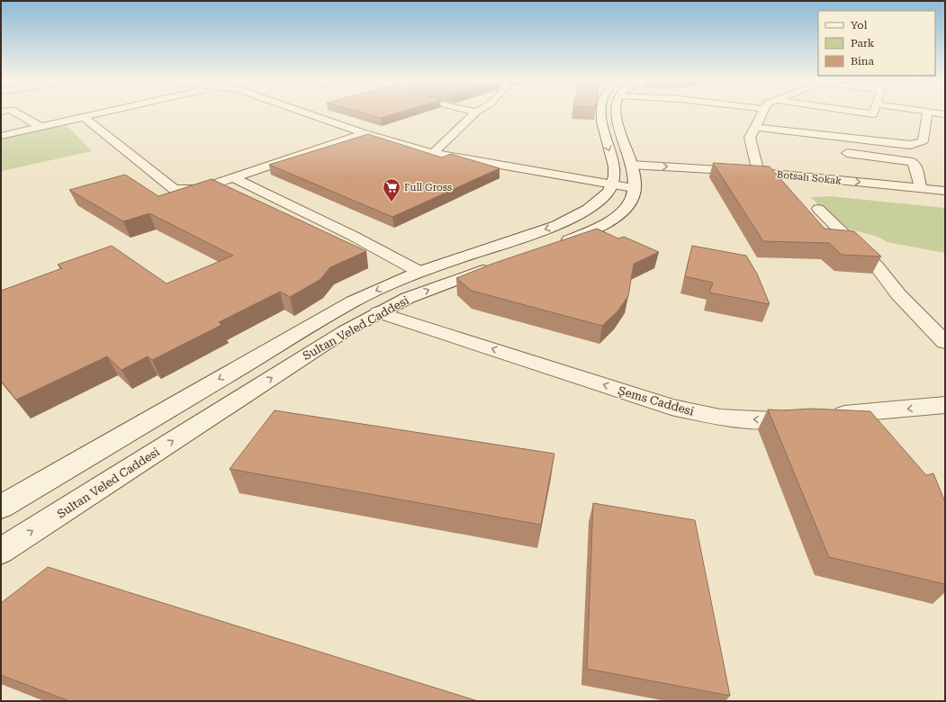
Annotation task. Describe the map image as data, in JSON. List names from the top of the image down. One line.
{"streets":{"street":["Botsalı Sokak","Sultan Veled Caddesi","Şems Caddesi"]},"crossings":[["Sultan Veled Caddesi","Şems Caddesi"]],"one_way":["Botsalı Sokak","Şems Caddesi"],"places":{"supermarket":["Full Gross"]},"legend":["Yol","Park","Bina"]}
